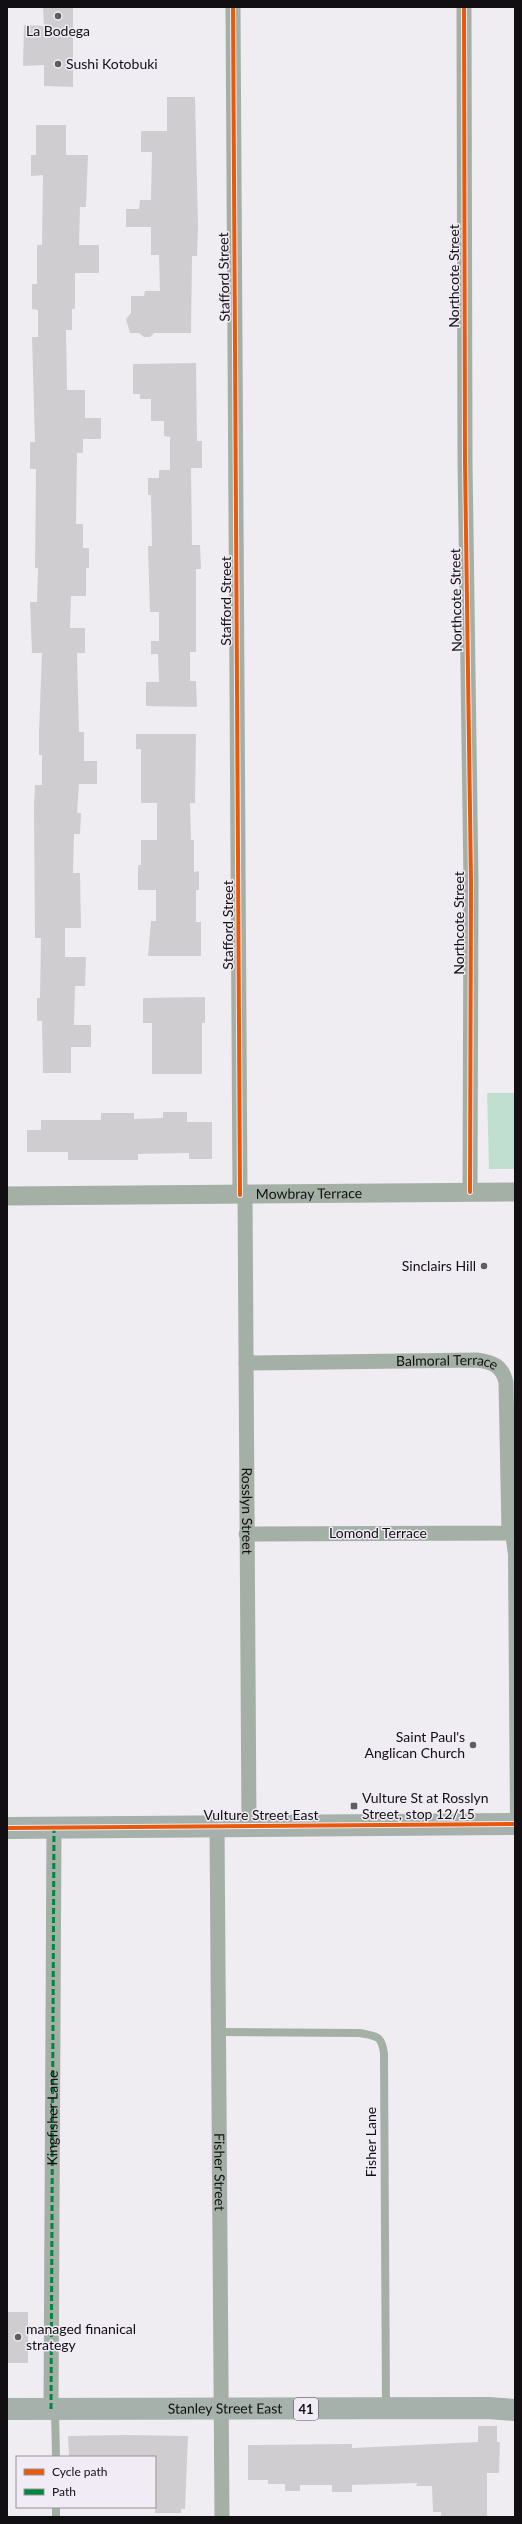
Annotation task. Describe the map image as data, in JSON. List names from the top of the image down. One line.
{"streets":{"main road":["Vulture Street East","Stanley Street East","41"],"street":["Northcote Street","Stafford Street","Mowbray Terrace","Balmoral Terrace","Rosslyn Street","Lomond Terrace","Kingfisher Lane","Fisher Street"],"lane":["Fisher Lane"]},"crossings":[["Northcote Street","Mowbray Terrace"],["Stafford Street","Mowbray Terrace"],["Stafford Street","Rosslyn Street"],["Mowbray Terrace","Rosslyn Street"],["Balmoral Terrace","Rosslyn Street"],["Balmoral Terrace","Lomond Terrace"],["Balmoral Terrace","Vulture Street East"],["Rosslyn Street","Lomond Terrace"],["Rosslyn Street","Vulture Street East"],["Vulture Street East","Kingfisher Lane"],["Vulture Street East","Fisher Street"],["Kingfisher Lane","Stanley Street East"],["Fisher Lane","Fisher Street"],["Fisher Lane","Stanley Street East"],["Fisher Street","Stanley Street East"]],"places":{"other":["La Bodega","Sushi Kotobuki","Sinclairs Hill","Saint Paul's Anglican Church","managed finanical strategy"],"transit":["Vulture St at Rosslyn Street, stop 12/15"]},"legend":["Cycle path","Path"]}
